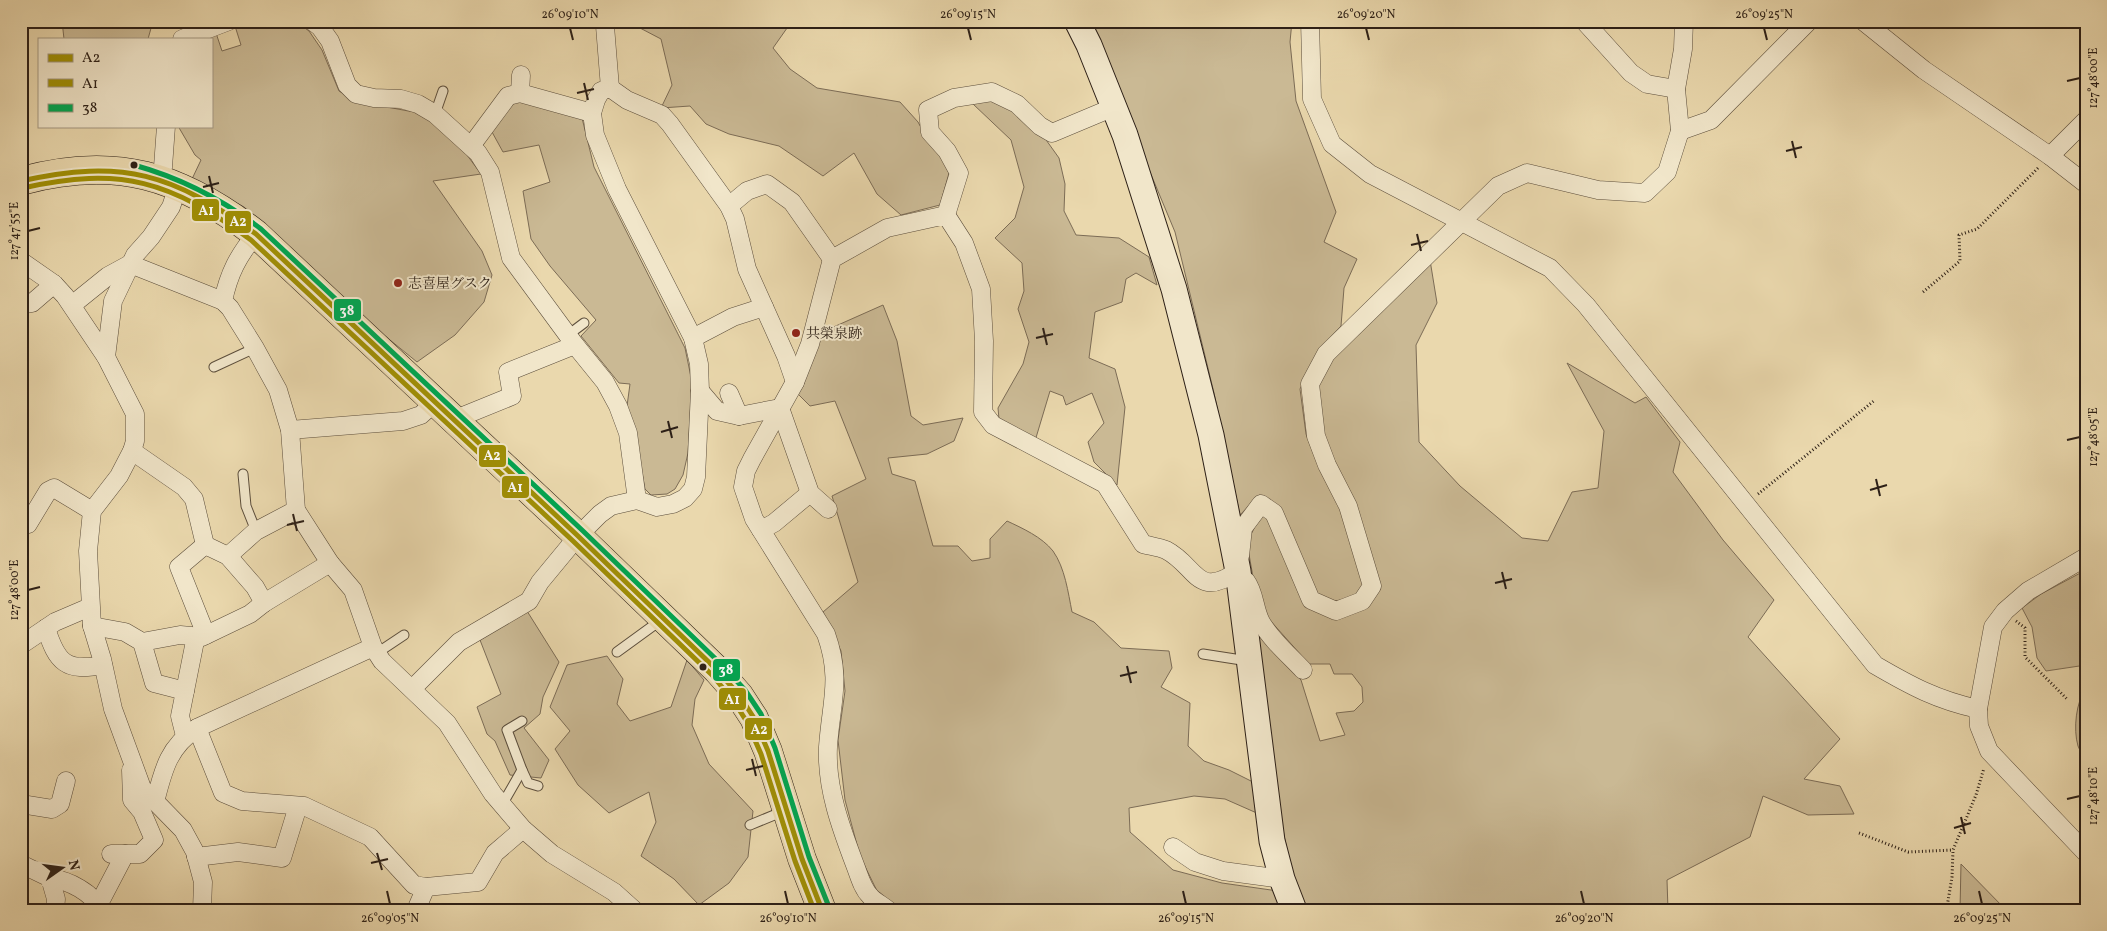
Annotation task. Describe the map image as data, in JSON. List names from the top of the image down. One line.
{"places":["志喜屋グスク","共榮泉跡"],"lines":["transit line 38","transit line A2","transit line A1"],"legend":["A2","A1","38"],"north":"right","coordinates":["26°09'10\"N","26°09'15\"N","26°09'20\"N","26°09'25\"N","127°48'00\"E","127°47'55\"E","127°48'05\"E","127°48'10\"E","26°09'05\"N"]}
